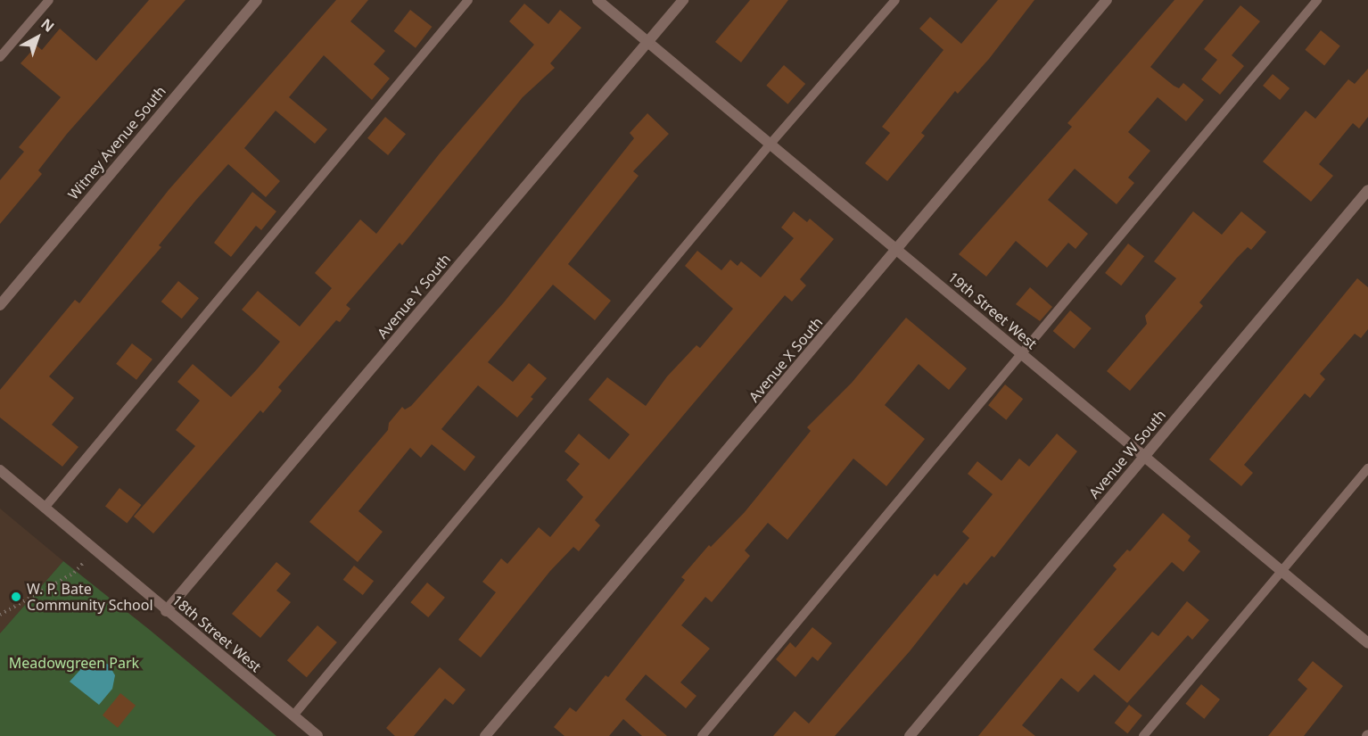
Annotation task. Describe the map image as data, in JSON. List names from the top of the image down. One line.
{"streets":{"street":["Witney Avenue South","Avenue Y South","19th Street West","Avenue X South","Avenue W South","18th Street West"]},"crossings":[["Avenue Y South","19th Street West"],["Avenue Y South","18th Street West"],["19th Street West","Avenue X South"],["19th Street West","Avenue W South"]],"parks":["Meadowgreen Park"],"places":["W. P. Bate Community School"],"north":"top right"}
